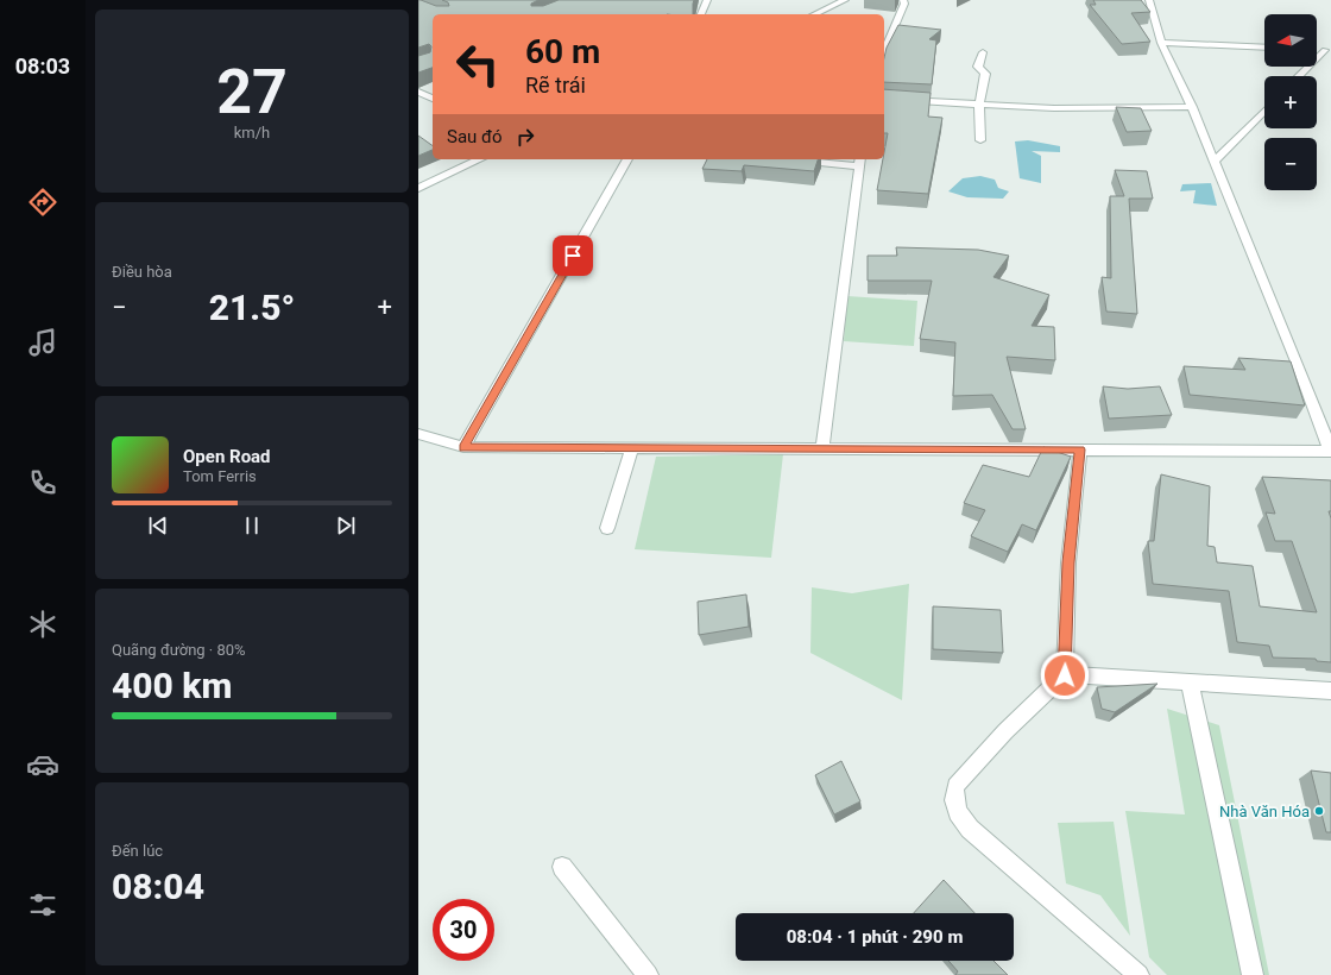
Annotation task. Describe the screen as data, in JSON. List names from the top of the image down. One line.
{"places":["Nhà Văn Hóa"],"north":"left","page":{"tabs":"08:03","tile":[["27","km/h"],"Điều hòa",["Quãng đường · 80%","400 km"],["Đến lúc","08:04"]],"map_buttons":["+","−"],"turn":["60 m","Rẽ trái"],"then":"Sau đó","heat":["−","21.5°","+"],"song":["Open Road","Tom Ferris"],"limit":"30","trip":"08:04 · 1 phút · 290 m"}}
